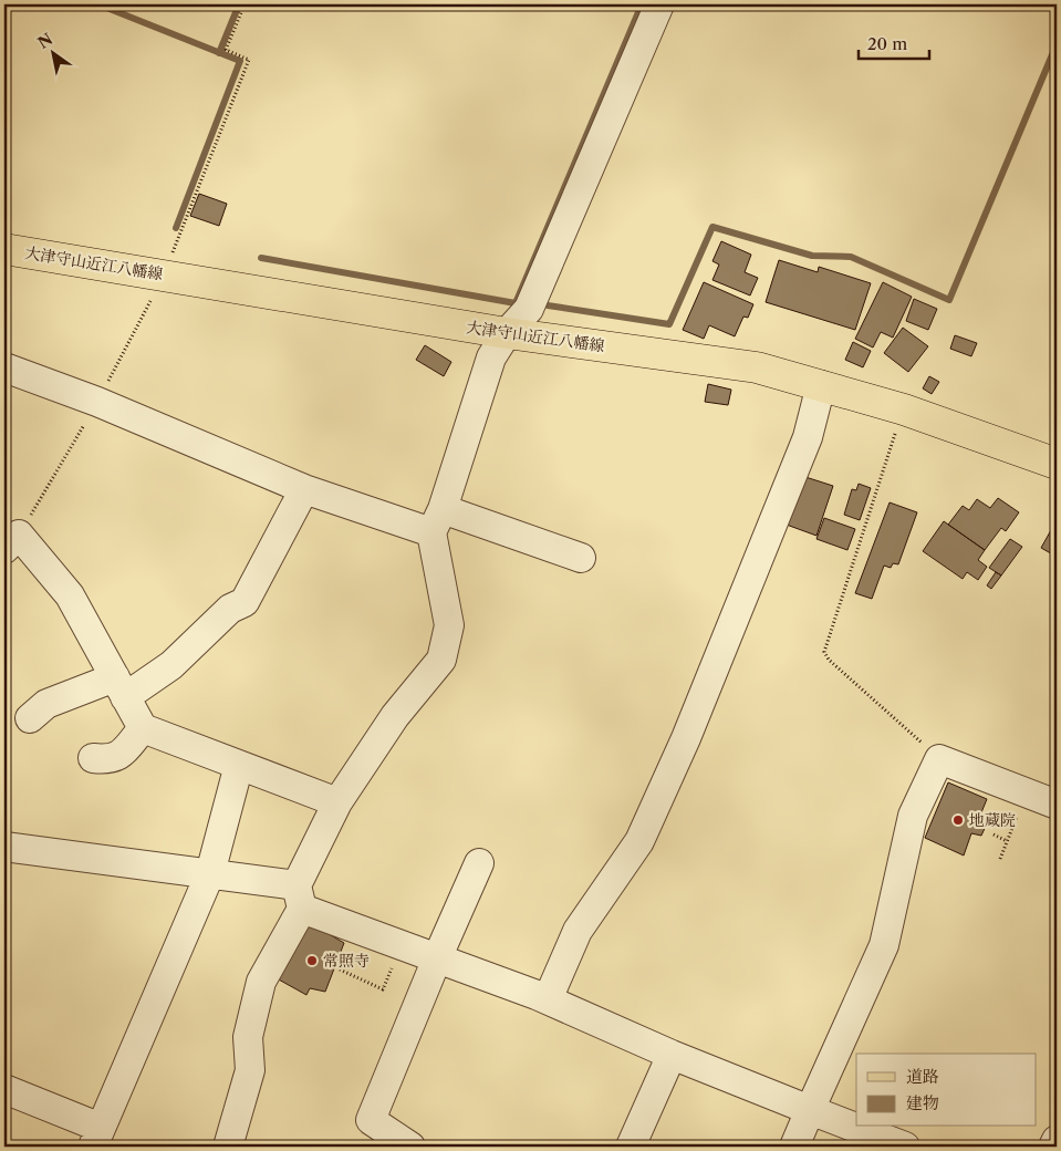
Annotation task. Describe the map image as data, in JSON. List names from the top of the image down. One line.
{"streets":{"main road":["大津守山近江八幡線"]},"places":["地蔵院","常照寺"],"legend":["道路","建物"],"scale_bar":"20 m","north":"top left"}
